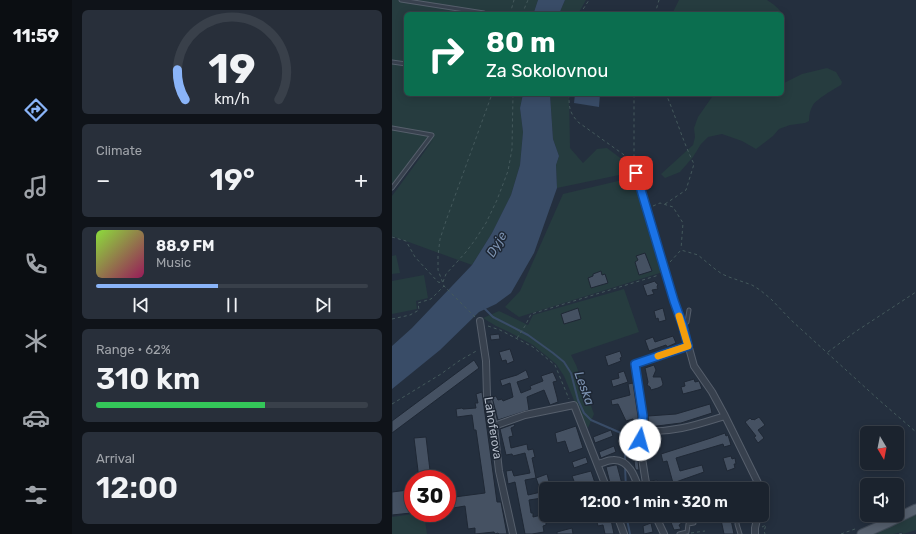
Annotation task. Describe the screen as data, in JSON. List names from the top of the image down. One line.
{"streets":{"street":["Lahoferova"]},"water":["Dyje","Leska"],"north":"bottom","page":{"tabs":"11:59","turn":["80 m","Za Sokolovnou"],"tile":["Climate",["Range · 62%","310 km"],["Arrival","12:00"]],"heat":["−","19°","+"],"song":["88.9 FM","Music"],"limit":"30","trip":"12:00 · 1 min · 320 m","gauge":["19","km/h"]}}
